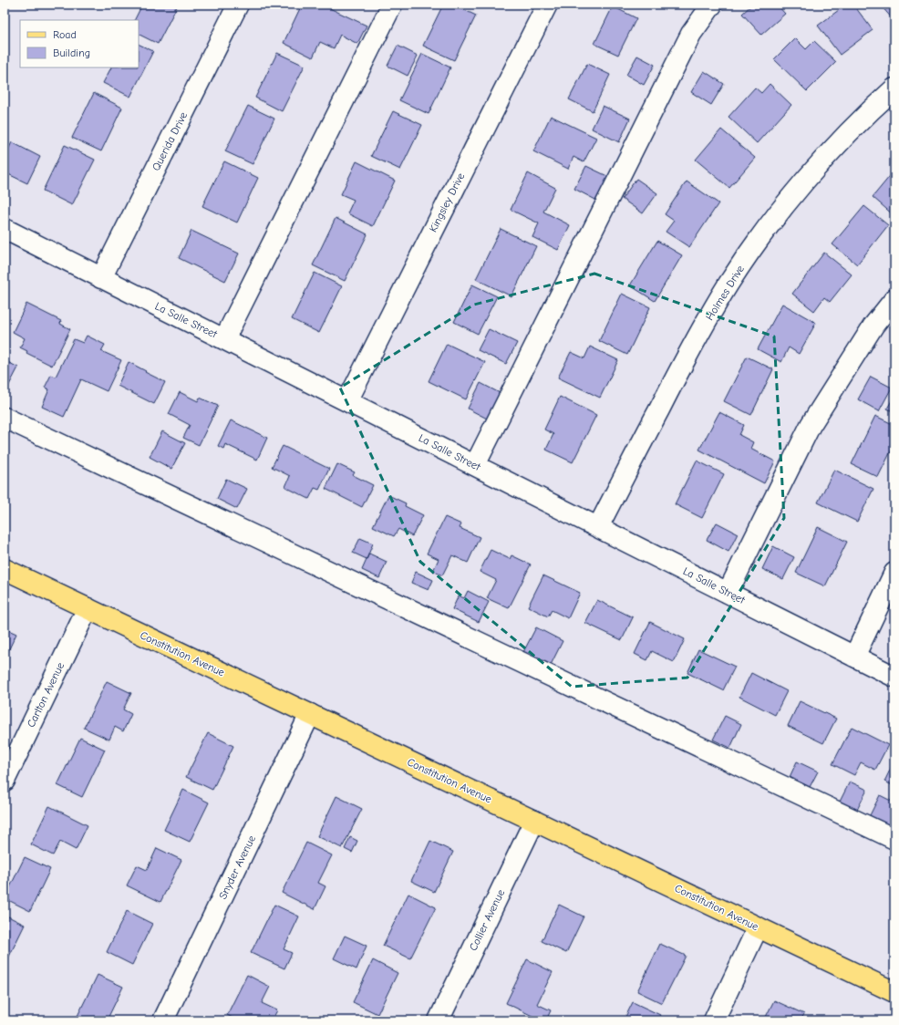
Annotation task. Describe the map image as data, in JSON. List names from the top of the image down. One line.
{"streets":{"main road":["Constitution Avenue"],"street":["Querida Drive","Kingsley Drive","Holmes Drive","La Salle Street","Carlton Avenue","Snyder Avenue","Collier Avenue"]},"crossings":[["Querida Drive","La Salle Street"],["Kingsley Drive","La Salle Street"],["Holmes Drive","La Salle Street"],["Constitution Avenue","Carlton Avenue"],["Constitution Avenue","Snyder Avenue"],["Constitution Avenue","Collier Avenue"]],"legend":["Road","Building"]}
